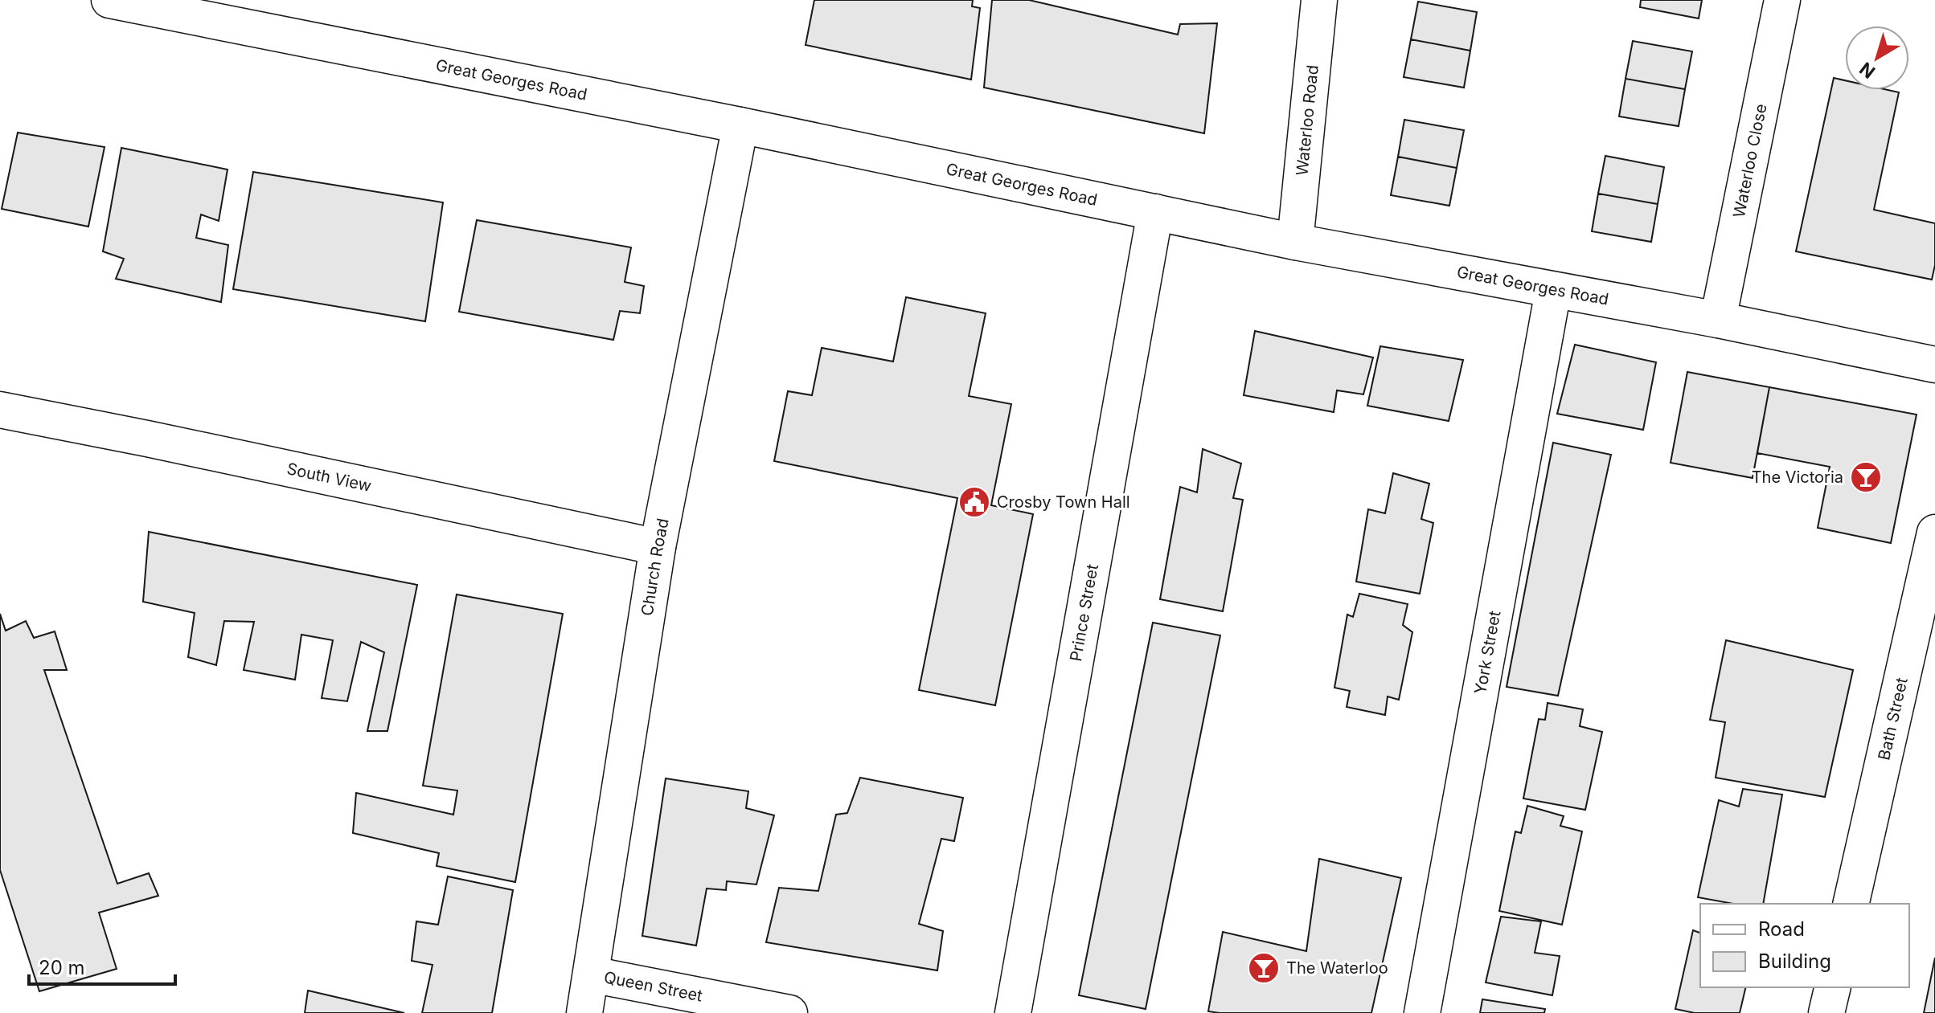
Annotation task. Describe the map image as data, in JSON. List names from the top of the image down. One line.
{"streets":{"street":["Great Georges Road","Waterloo Road","Waterloo Close","South View","Church Road","Prince Street","York Street","Bath Street","Queen Street"]},"crossings":[["Great Georges Road","Waterloo Road"],["Great Georges Road","Waterloo Close"],["Great Georges Road","Church Road"],["Great Georges Road","Prince Street"],["Great Georges Road","York Street"],["South View","Church Road"],["Church Road","Queen Street"]],"places":{"bar":["The Victoria","The Waterloo"],"public building":["Crosby Town Hall"]},"legend":["Road","Building"],"scale_bar":"20 m","north":"bottom left"}
